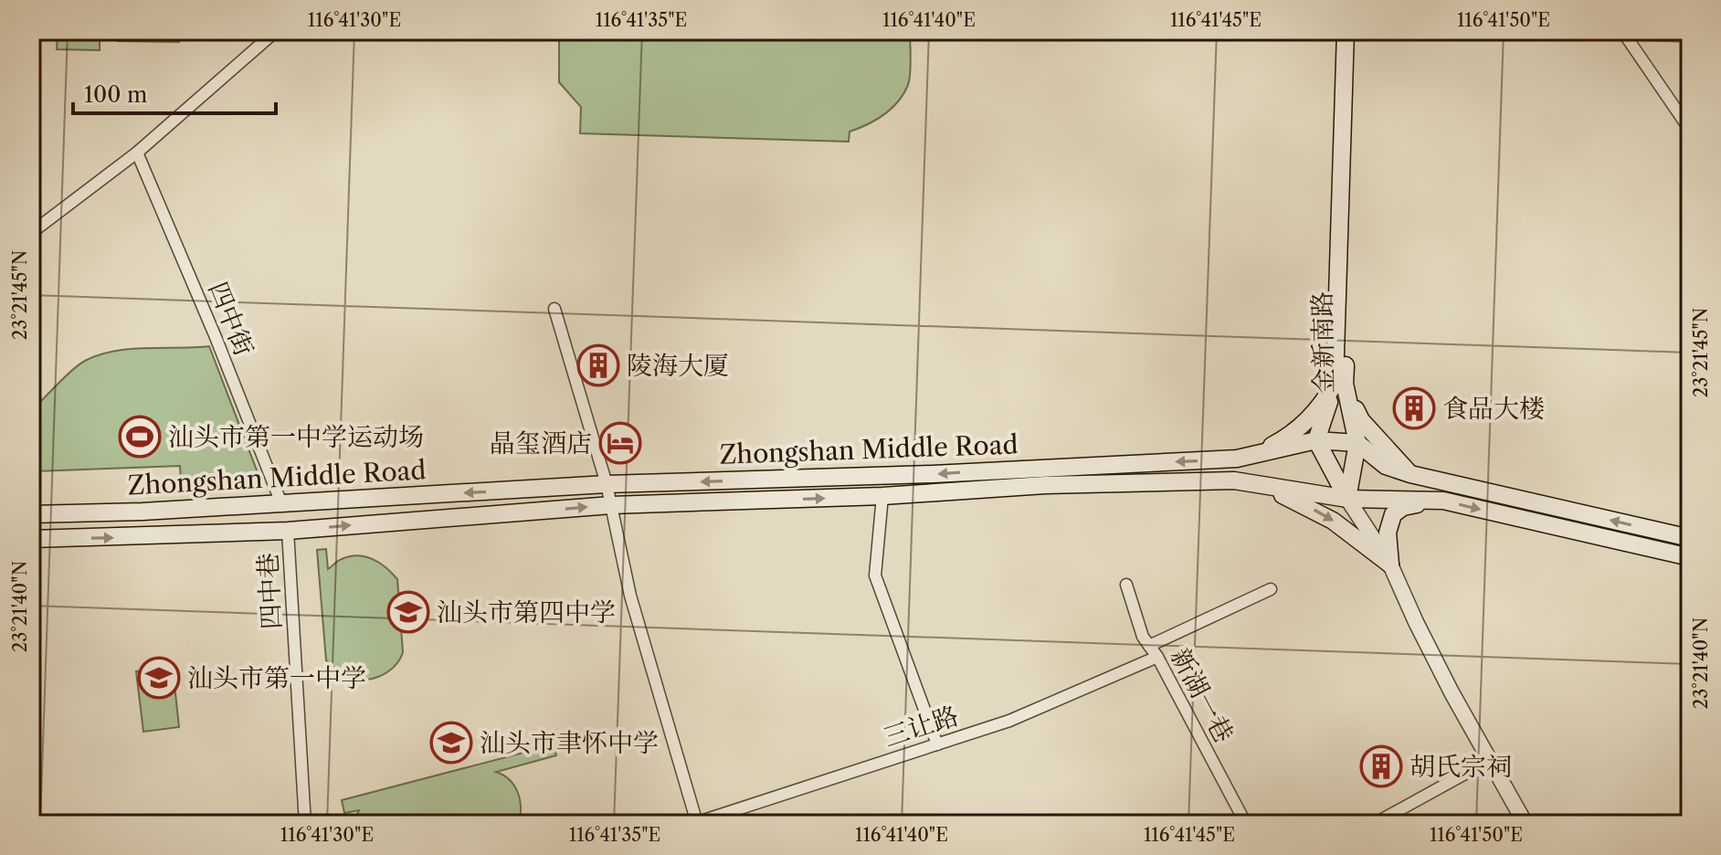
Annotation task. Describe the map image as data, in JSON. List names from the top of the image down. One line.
{"streets":{"main road":["金新南路","Zhongshan Middle Road"],"street":["四中街","四中巷","新湖一巷","三让路"]},"crossings":[["四中街","Zhongshan Middle Road"],["金新南路","Zhongshan Middle Road"],["Zhongshan Middle Road","四中巷"],["新湖一巷","三让路"]],"places":{"building":["陵海大厦","食品大楼","胡氏宗祠"],"sports":["汕头市第一中学运动场"],"hotel":["晶玺酒店"],"school or university":["汕头市第四中学","汕头市第一中学","汕头市聿怀中学"]},"scale_bar":"100 m","coordinates":["116°41'30\"E","116°41'35\"E","116°41'40\"E","116°41'45\"E","116°41'50\"E","23°21'45\"N","23°21'40\"N"]}
